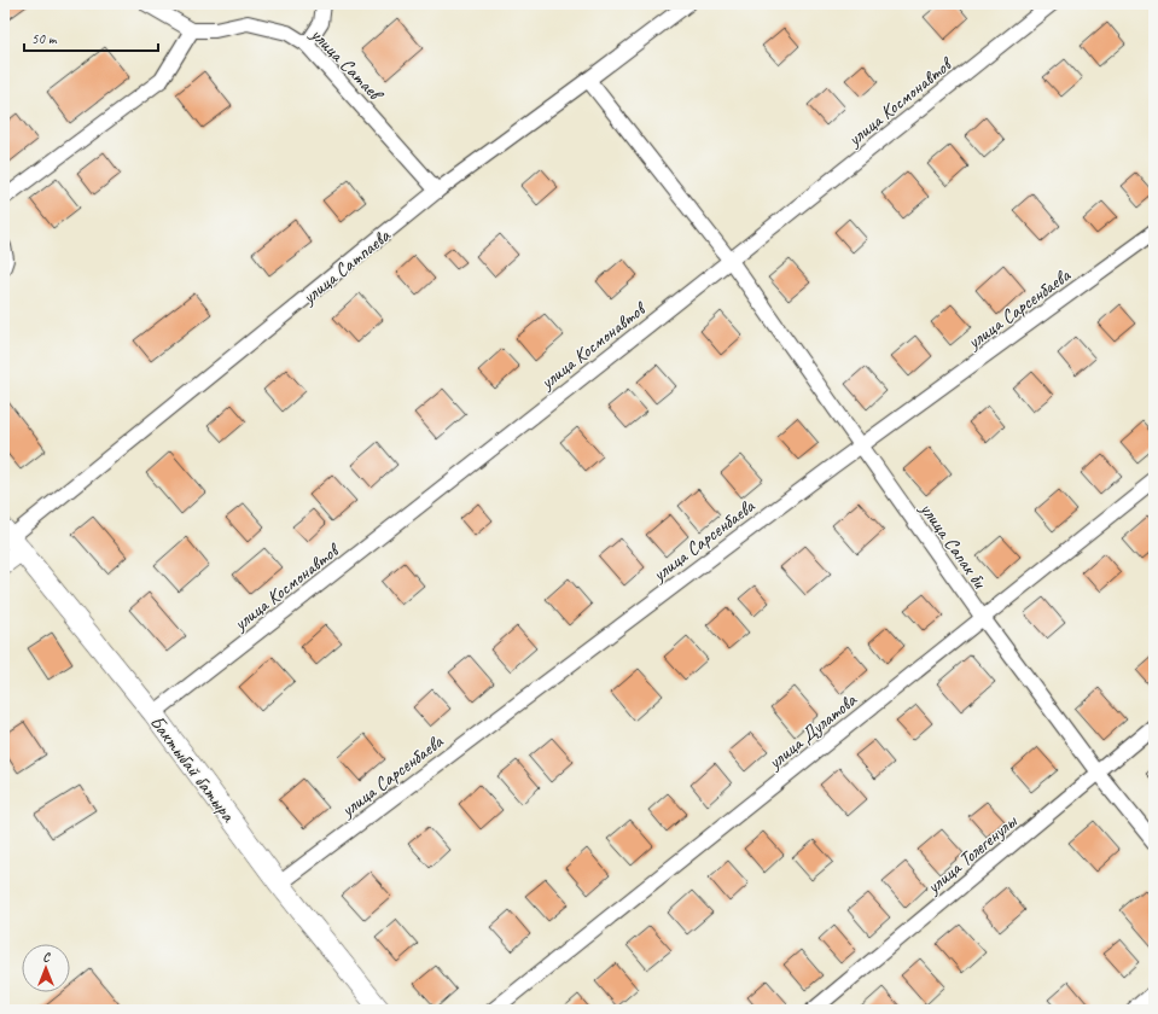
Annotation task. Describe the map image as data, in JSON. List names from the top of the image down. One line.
{"streets":{"street":["улица Сатаев","улица Космонавтов","улица Сатпаева","улица Сарсенбаева","улица Сапак би","улица Дулатова","Бактыбай батыра","улица Толегенулы"]},"crossings":[["улица Сатаев","улица Сатпаева"],["улица Космонавтов","улица Сапак би"],["улица Космонавтов","Бактыбай батыра"],["улица Сатпаева","улица Сапак би"],["улица Сатпаева","Бактыбай батыра"],["улица Сарсенбаева","улица Сапак би"],["улица Сарсенбаева","Бактыбай батыра"],["улица Сапак би","улица Дулатова"],["улица Сапак би","улица Толегенулы"]],"scale_bar":"50 m","north":"top"}
